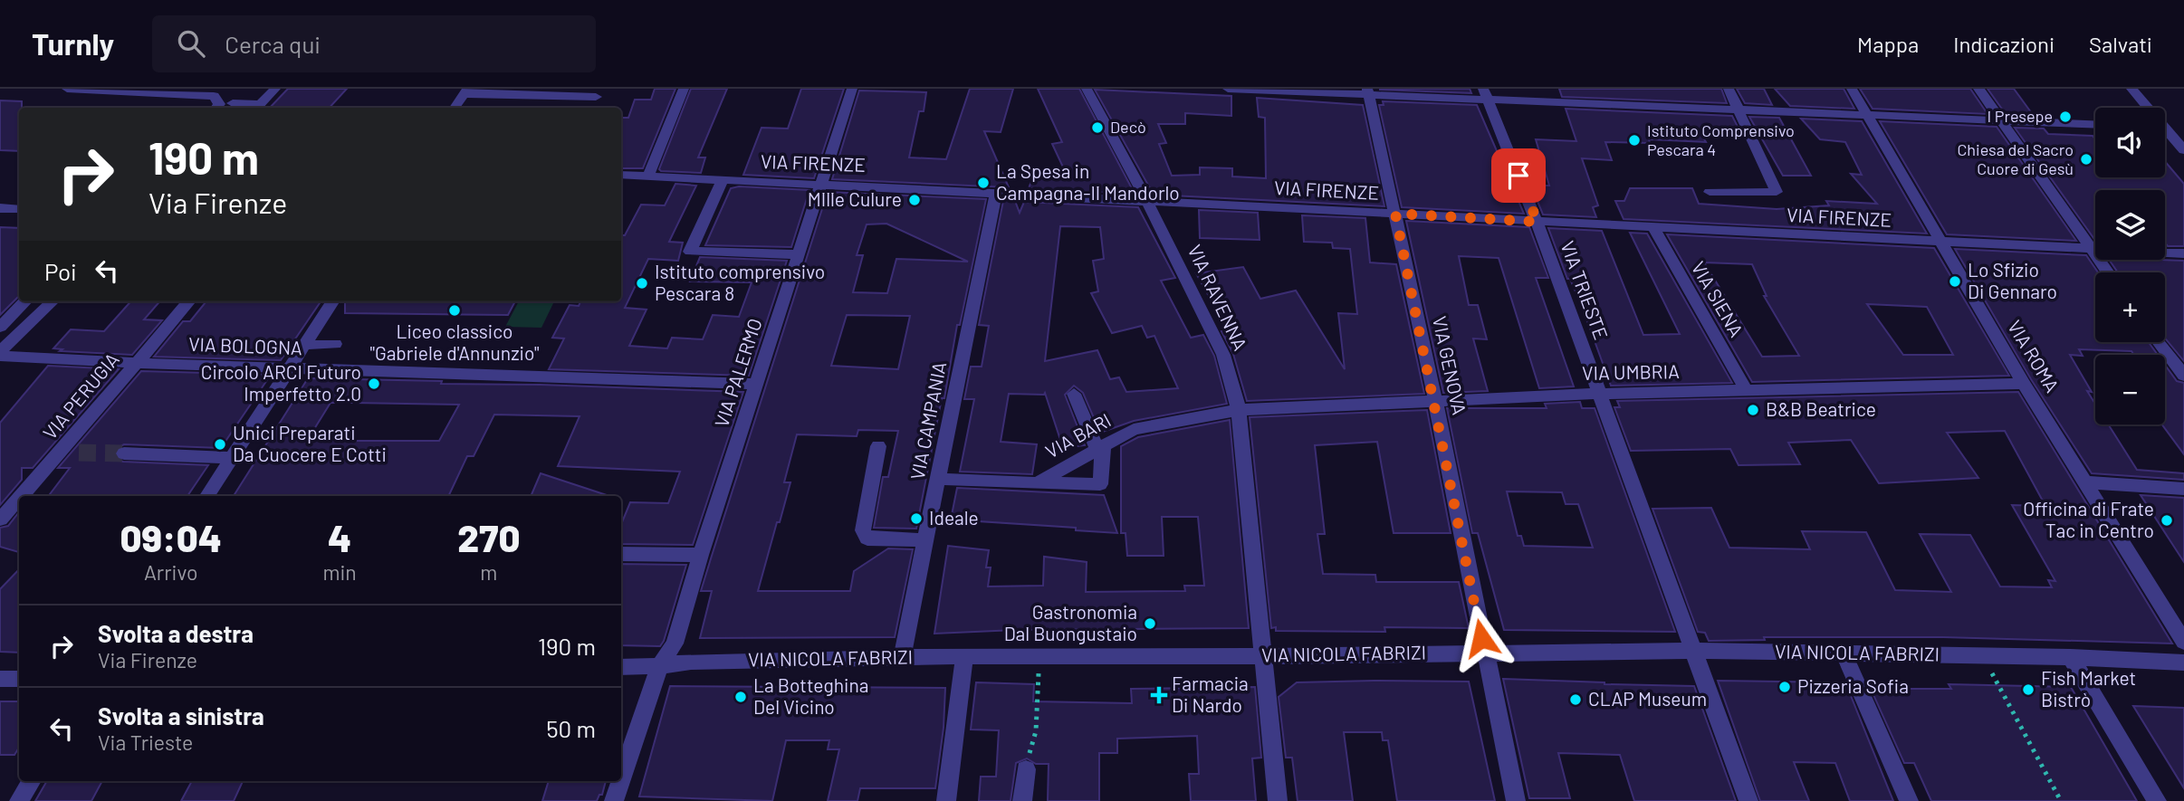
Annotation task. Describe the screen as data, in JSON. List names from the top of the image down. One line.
{"streets":{"street":["VIA FIRENZE","VIA TRIESTE","VIA RAVENNA","VIA SIENA","VIA BOLOGNA","VIA ROMA","VIA GENOVA","VIA PALERMO","VIA UMBRIA","VIA PERUGIA","VIA CAMPANIA","VIA BARI","VIA NICOLA FABRIZI"]},"crossings":[["VIA FIRENZE","VIA TRIESTE"],["VIA FIRENZE","VIA RAVENNA"],["VIA FIRENZE","VIA SIENA"],["VIA FIRENZE","VIA ROMA"],["VIA FIRENZE","VIA GENOVA"],["VIA FIRENZE","VIA PALERMO"],["VIA FIRENZE","VIA CAMPANIA"],["VIA TRIESTE","VIA UMBRIA"],["VIA TRIESTE","VIA NICOLA FABRIZI"],["VIA RAVENNA","VIA UMBRIA"],["VIA RAVENNA","VIA BARI"],["VIA RAVENNA","VIA NICOLA FABRIZI"],["VIA SIENA","VIA UMBRIA"],["VIA BOLOGNA","VIA PALERMO"],["VIA BOLOGNA","VIA PERUGIA"],["VIA ROMA","VIA UMBRIA"],["VIA GENOVA","VIA UMBRIA"],["VIA GENOVA","VIA NICOLA FABRIZI"],["VIA PALERMO","VIA NICOLA FABRIZI"],["VIA UMBRIA","VIA BARI"],["VIA CAMPANIA","VIA BARI"],["VIA CAMPANIA","VIA NICOLA FABRIZI"]],"places":{"other":["I Presepe","Decò","Istituto Comprensivo Pescara 4","Chiesa del Sacro Cuore di Gesù","La Spesa in Campagna-Il Mandorlo","MIlle Culure","Lo Sfizio Di Gennaro","Istituto comprensivo Pescara 8","Liceo classico \"Gabriele d'Annunzio\"","Circolo ARCI Futuro Imperfetto 2.0","B&B Beatrice","Unici Preparati Da Cuocere E Cotti","Ideale","Officina di Frate Tac in Centro","Gastronomia Dal Buongustaio","Pizzeria Sofia","Fish Market Bistrò","La Botteghina Del Vicino","CLAP Museum"],"health":["Farmacia Di Nardo"]},"page":{"header":"Turnly","search":"Cerca qui","nav":["Mappa","Indicazioni","Salvati"],"map_buttons":["+","−"],"turn":["190 m","Via Firenze"],"then":"Poi","eta":["09:04","Arrivo","4","min","270","m"],"list":[{"name":"Svolta a destra","note":"Via Firenze","value":"190 m"},{"name":"Svolta a sinistra","note":"Via Trieste","value":"50 m"}]}}
